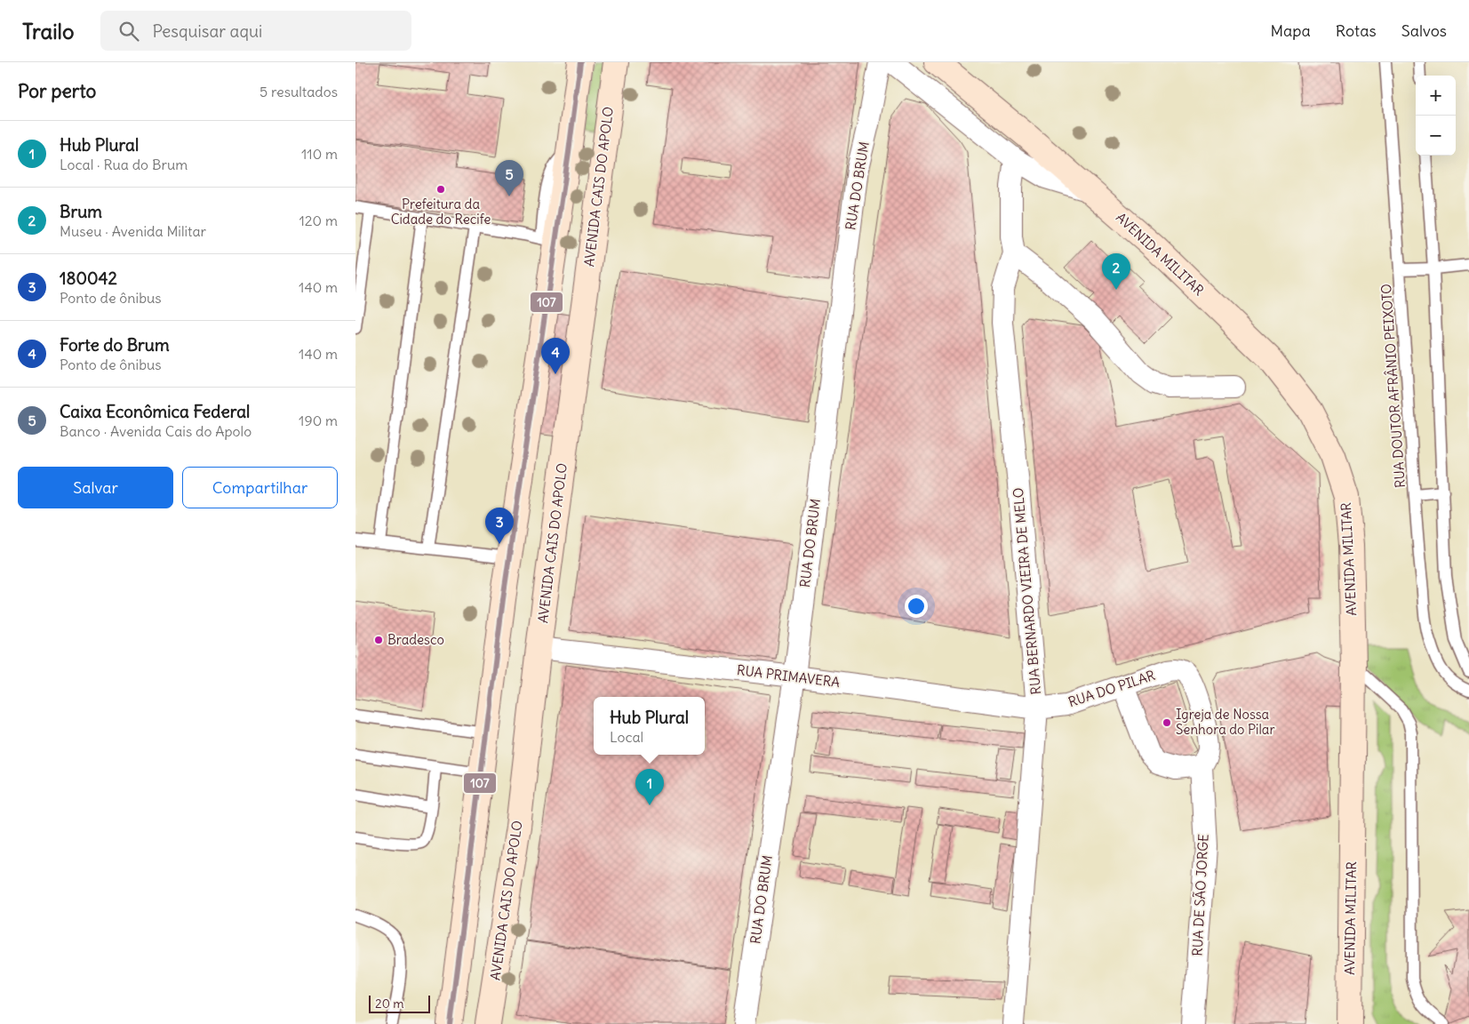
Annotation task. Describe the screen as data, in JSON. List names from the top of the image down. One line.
{"streets":{"main road":["AVENIDA CAIS DO APOLO","AVENIDA MILITAR"],"street":["RUA DO BRUM","RUA BERNARDO VIEIRA DE MELO","RUA PRIMAVERA","RUA DO PILAR","RUA DE SÃO JORGE"],"lane":["RUA DOUTOR AFRÂNIO PEIXOTO"]},"crossings":[["RUA DO BRUM","RUA PRIMAVERA"],["AVENIDA CAIS DO APOLO","RUA PRIMAVERA"],["AVENIDA MILITAR","RUA BERNARDO VIEIRA DE MELO"],["RUA BERNARDO VIEIRA DE MELO","RUA PRIMAVERA"],["RUA BERNARDO VIEIRA DE MELO","RUA DO PILAR"],["RUA PRIMAVERA","RUA DO PILAR"],["RUA DO PILAR","RUA DE SÃO JORGE"]],"places":["Prefeitura da Cidade do Recife","Bradesco","Igreja de Nossa Senhora do Pilar"],"lines":["transit line 107"],"scale_bar":"20 m","page":{"header":"Trailo","search":"Pesquisar aqui","nav":["Mapa","Rotas","Salvos"],"heading":["Por perto","5 resultados"],"map_buttons":["+","−"],"list":[{"mark":"1","name":"Hub Plural","note":"Local · Rua do Brum","value":"110 m"},{"mark":"2","name":"Brum","note":"Museu · Avenida Militar","value":"120 m"},{"mark":"3","name":"180042","note":"Ponto de ônibus","value":"140 m"},{"mark":"4","name":"Forte do Brum","note":"Ponto de ônibus","value":"140 m"},{"mark":"5","name":"Caixa Econômica Federal","note":"Banco · Avenida Cais do Apolo","value":"190 m"}],"pins":["5","2","4","3","1"],"buttons":["Salvar","Compartilhar"],"popup":["Hub Plural","Local"],"scale":"20 m"}}
